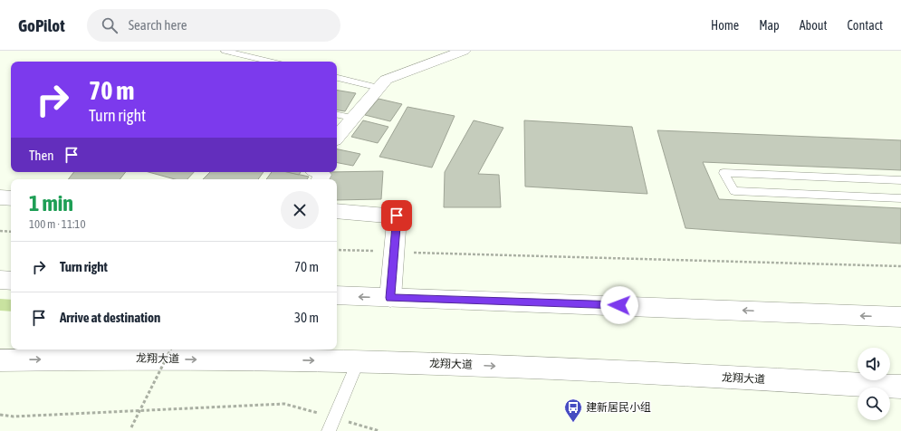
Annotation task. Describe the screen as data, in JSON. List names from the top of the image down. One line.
{"streets":{"main road":["龙翔大道"]},"places":{"bus stop":["建新居民小组"]},"page":{"header":"GoPilot","search":"Search here","nav":["Home","Map","About","Contact"],"turn":["70 m","Turn right"],"then":"Then","heading":["1 min","100 m · 11:10"],"list":[{"name":"Turn right","value":"70 m"},{"name":"Arrive at destination","value":"30 m"}]}}
